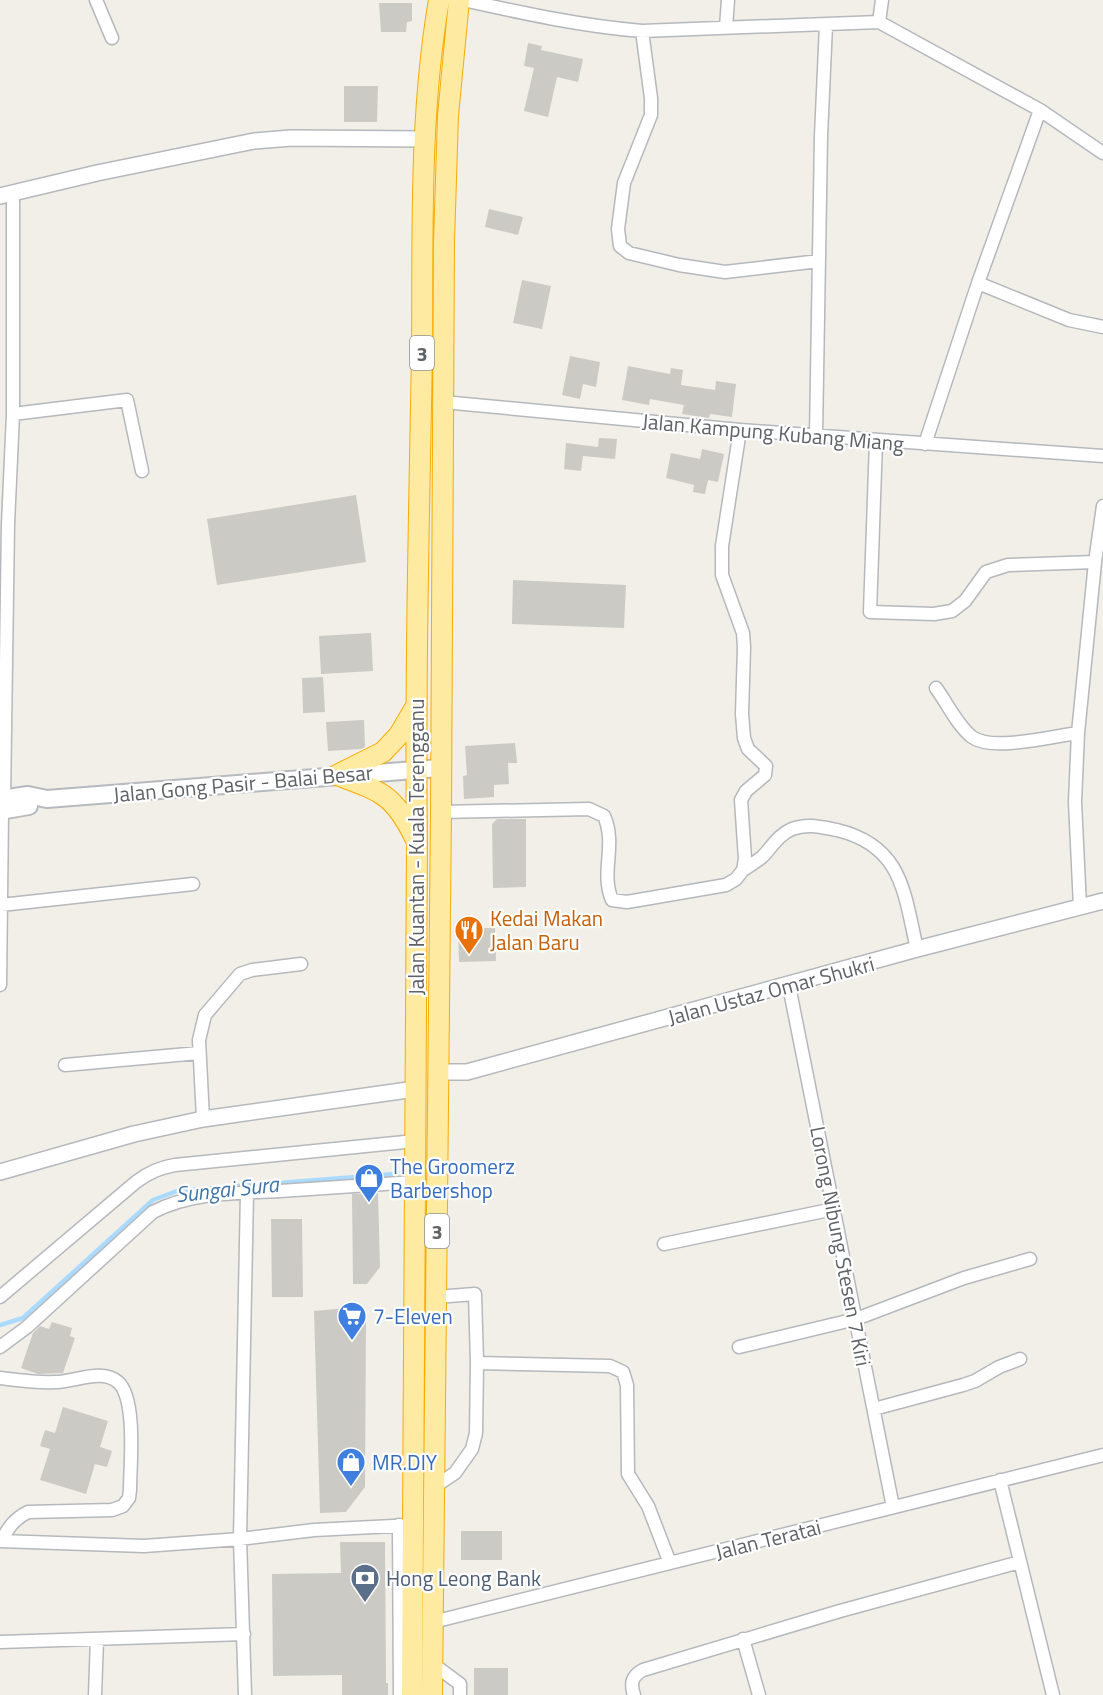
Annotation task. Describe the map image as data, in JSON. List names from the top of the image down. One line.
{"streets":{"highway":["3","Jalan Kuantan - Kuala Terengganu"],"main road":["Jalan Gong Pasir - Balai Besar"],"street":["Jalan Kampung Kubang Miang","Jalan Ustaz Omar Shukri","Lorong Nibung Stesen 7 Kiri","Jalan Teratai"]},"crossings":[["Jalan Kampung Kubang Miang","Jalan Kuantan - Kuala Terengganu"],["Jalan Gong Pasir - Balai Besar","Jalan Kuantan - Kuala Terengganu"],["Jalan Kuantan - Kuala Terengganu","Jalan Ustaz Omar Shukri"],["Jalan Kuantan - Kuala Terengganu","Jalan Teratai"],["Jalan Ustaz Omar Shukri","Lorong Nibung Stesen 7 Kiri"],["Lorong Nibung Stesen 7 Kiri","Jalan Teratai"]],"water":["Sungai Sura"],"places":{"restaurant":["Kedai Makan Jalan Baru"],"shop":["The Groomerz Barbershop","MR.DIY"],"supermarket":["7-Eleven"],"bank":["Hong Leong Bank"]}}
